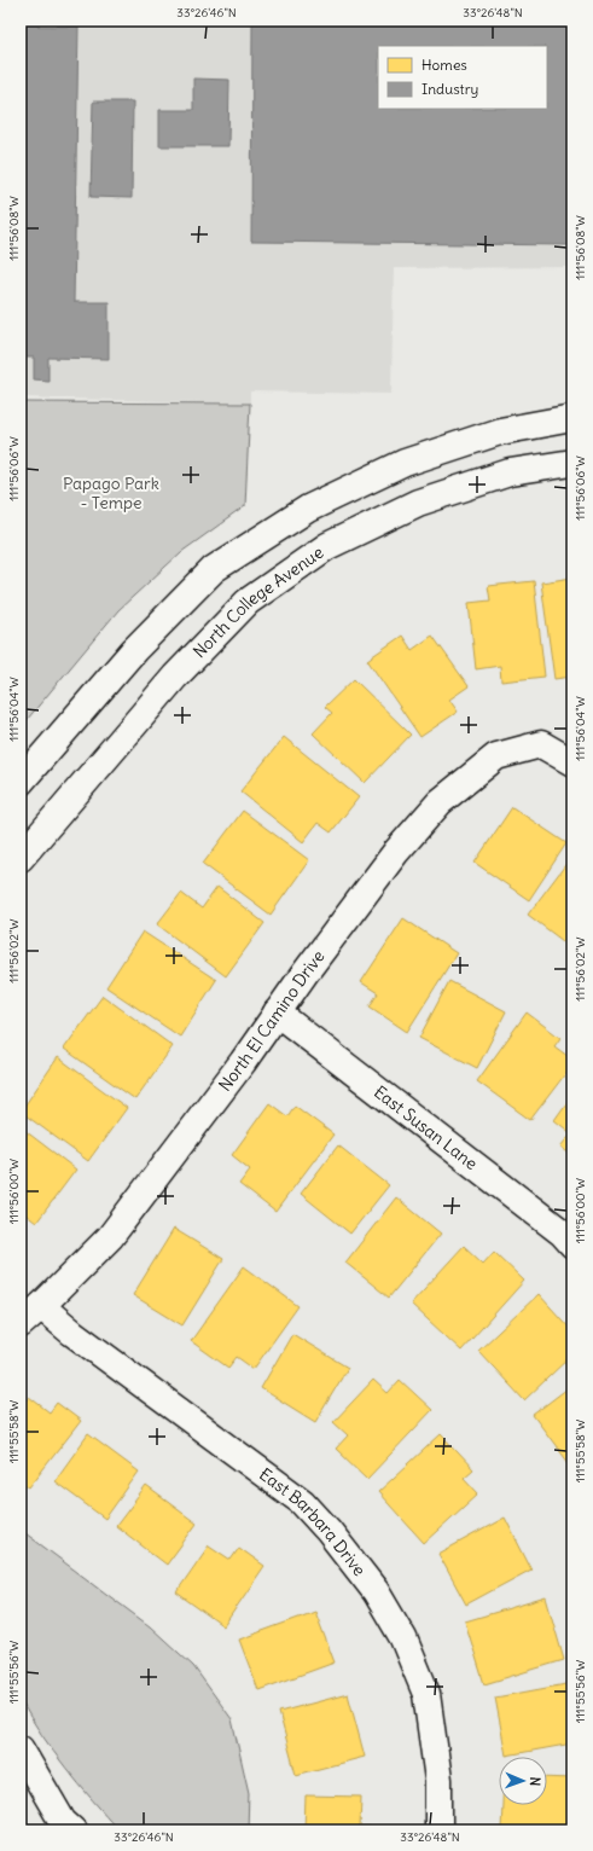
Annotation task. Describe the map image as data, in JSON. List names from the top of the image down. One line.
{"streets":{"street":["North College Avenue","North El Camino Drive","East Susan Lane","East Barbara Drive"]},"crossings":[["North El Camino Drive","East Susan Lane"],["North El Camino Drive","East Barbara Drive"]],"parks":["Papago Park - Tempe"],"legend":["Homes","Industry"],"north":"right","coordinates":["33°26'46\"N","33°26'48\"N","111°56'08\"W","111°56'06\"W","111°56'04\"W","111°56'02\"W","111°56'00\"W","111°55'58\"W","111°55'56\"W"]}
